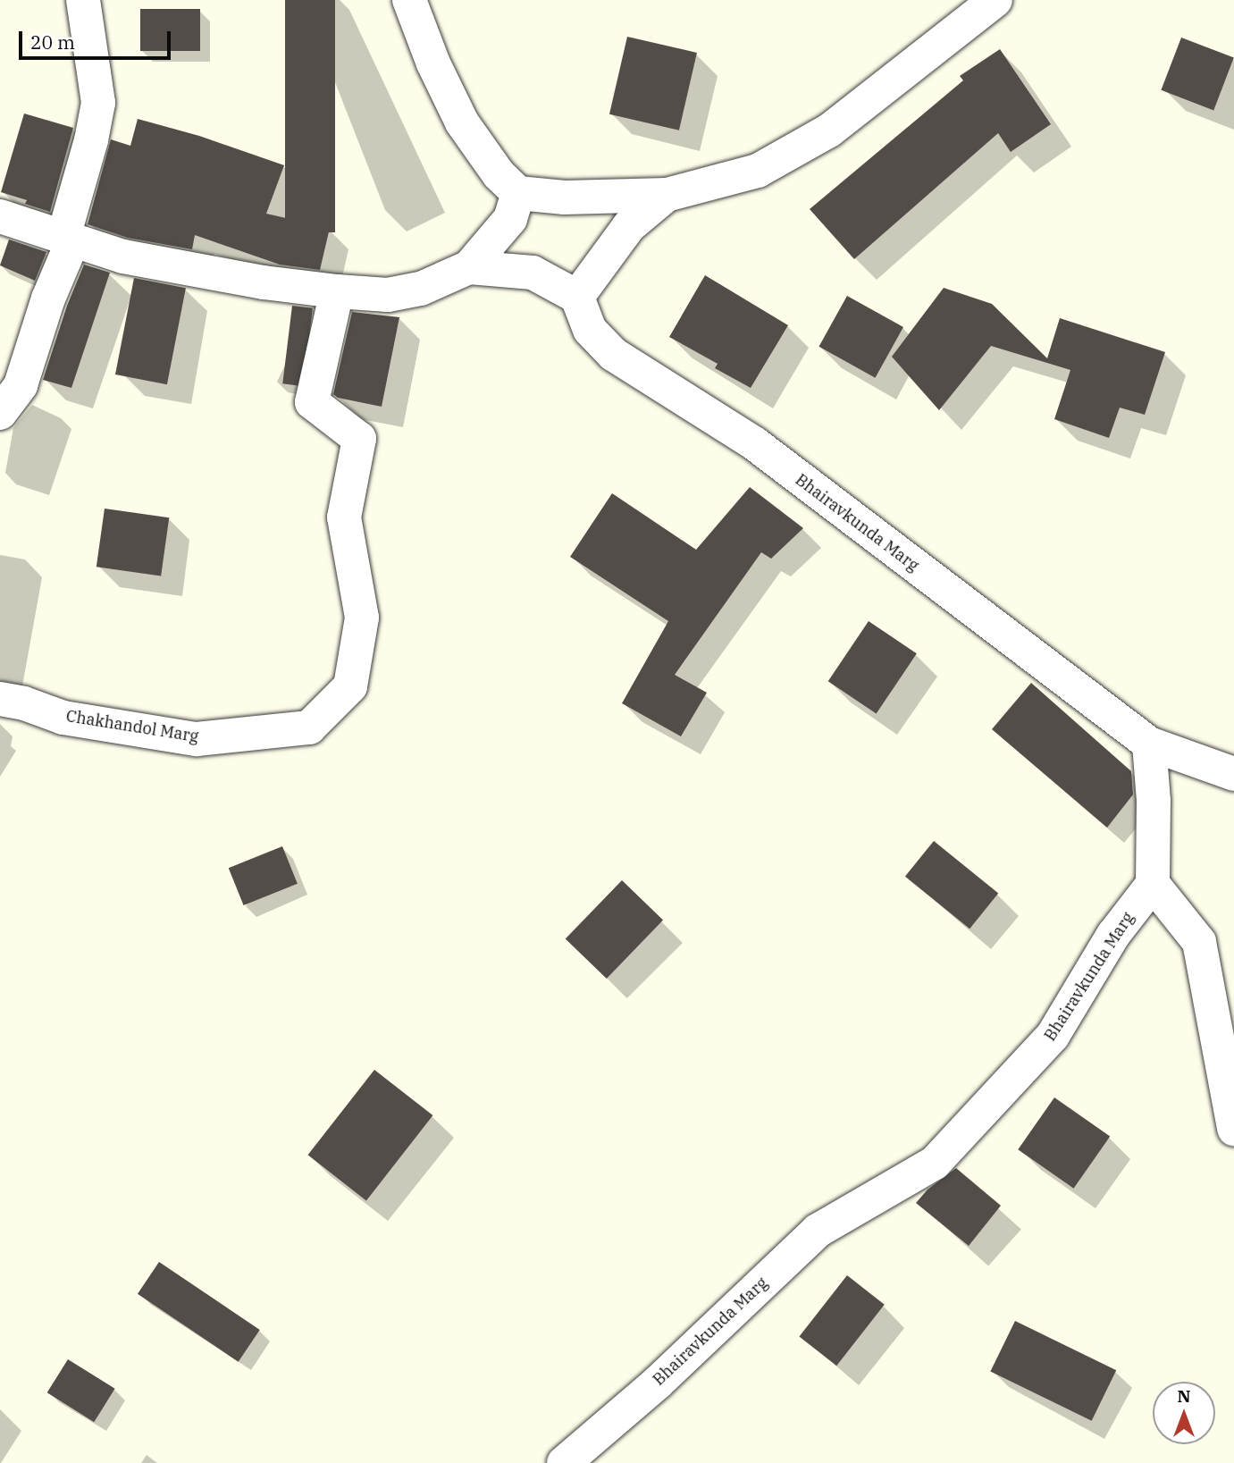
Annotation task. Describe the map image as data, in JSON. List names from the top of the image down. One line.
{"streets":{"street":["Bhairavkunda Marg","Chakhandol Marg"]},"scale_bar":"20 m","north":"top"}
